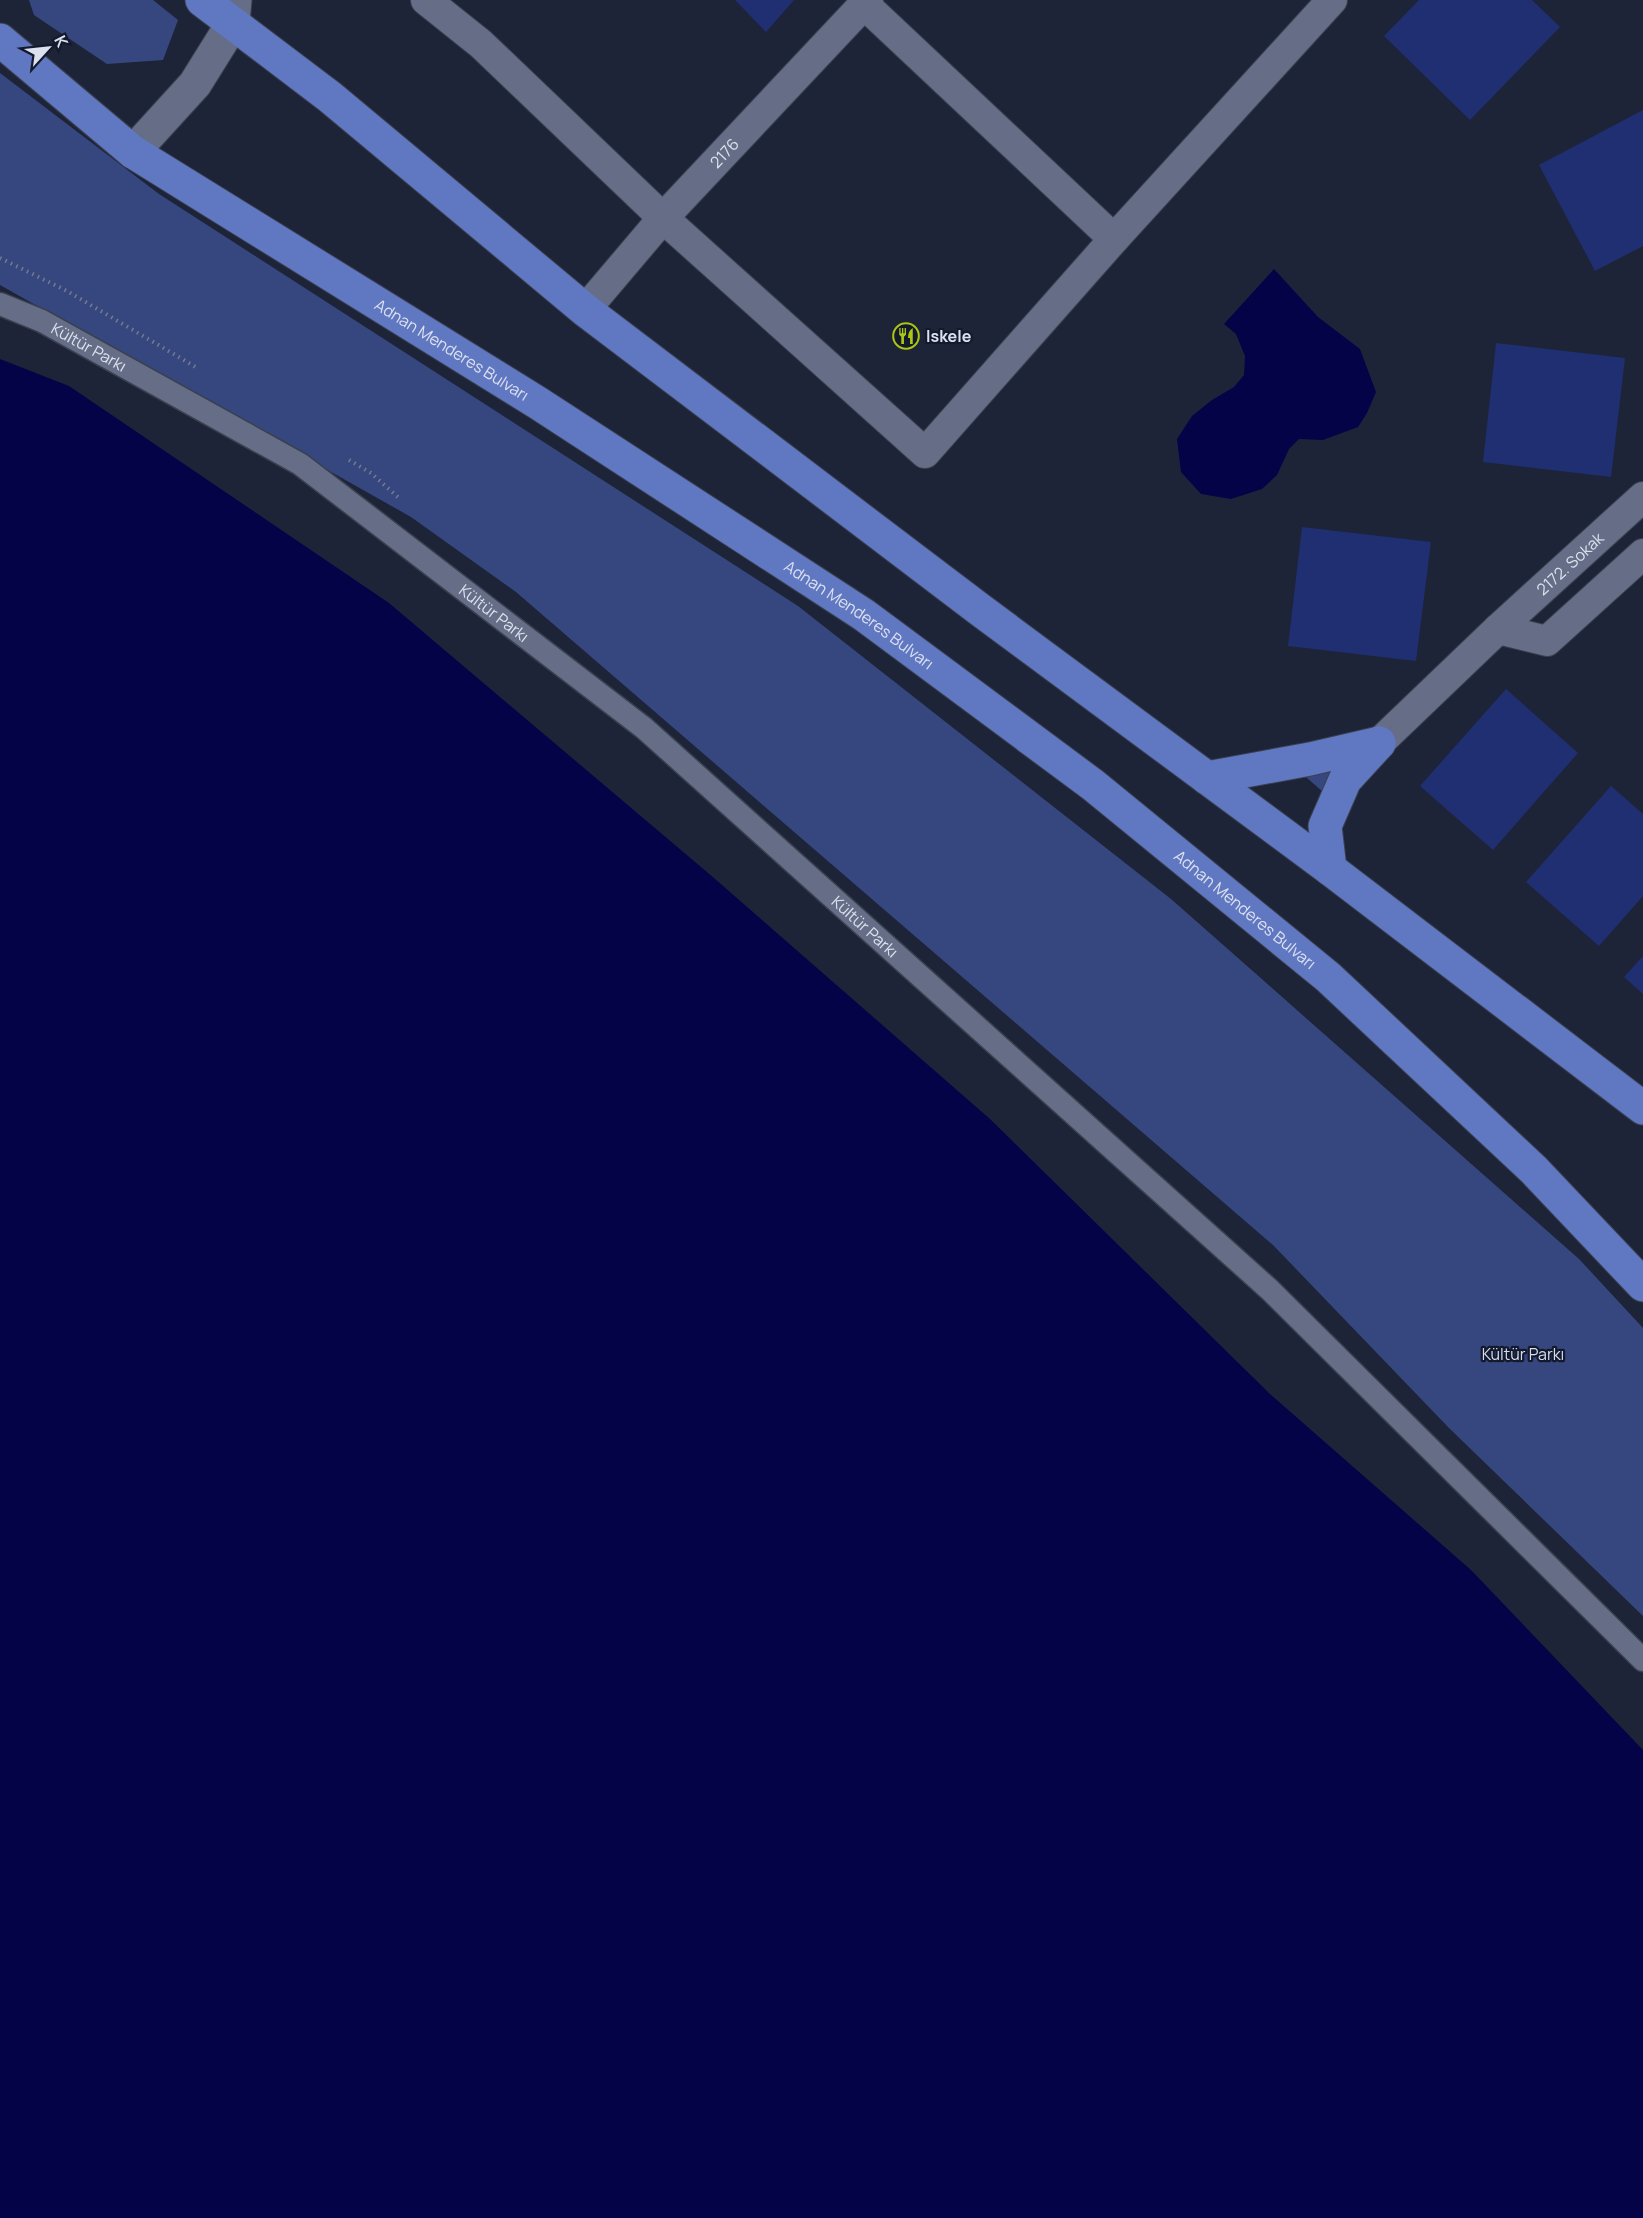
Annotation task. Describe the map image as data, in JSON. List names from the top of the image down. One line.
{"streets":{"main road":["Adnan Menderes Bulvarı"],"street":["2176","Kültür Parkı","2172. Sokak"]},"parks":["Kültür Parkı"],"places":{"restaurant":["Iskele"]},"north":"top right"}
